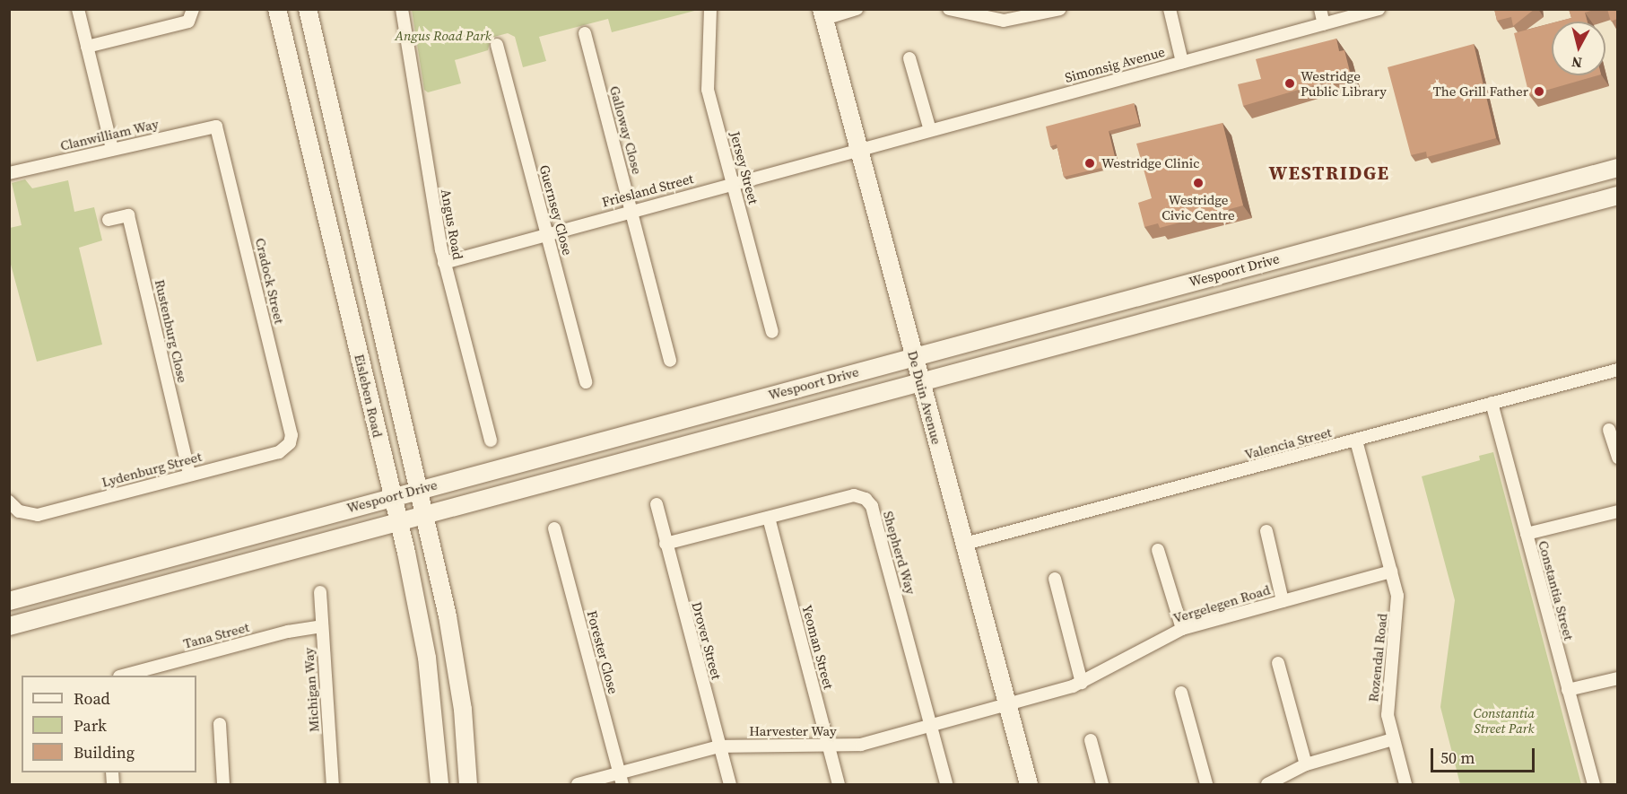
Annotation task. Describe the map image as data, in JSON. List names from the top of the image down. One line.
{"streets":{"main road":["Wespoort Drive","Eisleben Road","De Duin Avenue"],"street":["Simonsig Avenue","Galloway Close","Clanwilliam Way","Jersey Street","Friesland Street","Guernsey Close","Angus Road","Cradock Street","Rustenburg Close","Valencia Street","Lydenburg Street","Shepherd Way","Constantia Street","Vergelegen Road","Tana Street","Drover Street","Yeoman Street","Forester Close","Rozendal Road","Michigan Way","Harvester Way"]},"crossings":[["Simonsig Avenue","Friesland Street"],["Simonsig Avenue","De Duin Avenue"],["Galloway Close","Friesland Street"],["Clanwilliam Way","Cradock Street"],["Jersey Street","Friesland Street"],["Friesland Street","Guernsey Close"],["Friesland Street","Angus Road"],["Friesland Street","De Duin Avenue"],["Wespoort Drive","Eisleben Road"],["Wespoort Drive","De Duin Avenue"],["Cradock Street","Lydenburg Street"],["Rustenburg Close","Lydenburg Street"],["De Duin Avenue","Valencia Street"],["De Duin Avenue","Vergelegen Road"],["De Duin Avenue","Harvester Way"],["Valencia Street","Constantia Street"],["Valencia Street","Rozendal Road"],["Shepherd Way","Drover Street"],["Shepherd Way","Yeoman Street"],["Shepherd Way","Harvester Way"],["Vergelegen Road","Rozendal Road"],["Vergelegen Road","Harvester Way"],["Tana Street","Michigan Way"],["Drover Street","Harvester Way"],["Yeoman Street","Harvester Way"],["Forester Close","Harvester Way"]],"districts":["WESTRIDGE"],"parks":["Angus Road Park","Constantia Street Park"],"places":["Westridge Public Library","The Grill Father","Westridge Clinic","Westridge Civic Centre"],"legend":["Road","Park","Building"],"scale_bar":"50 m","north":"bottom"}
